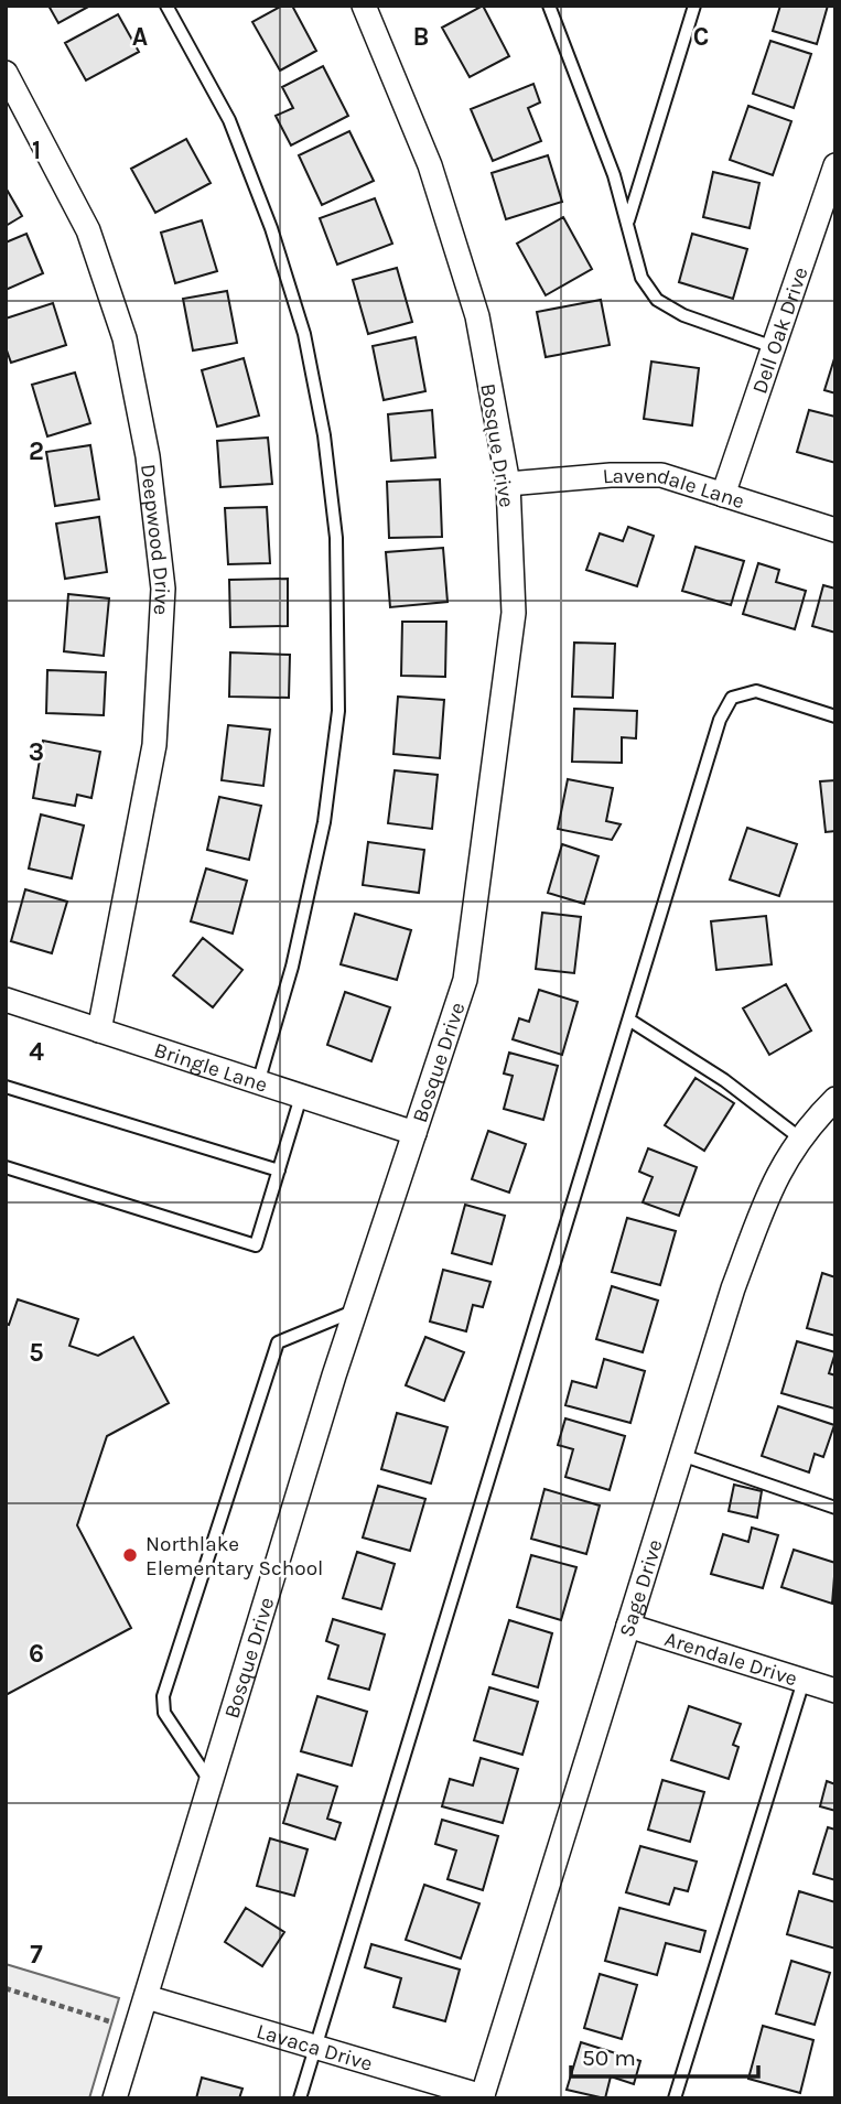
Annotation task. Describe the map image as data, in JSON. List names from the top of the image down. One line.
{"streets":{"street":["Dell Oak Drive","Bosque Drive","Lavendale Lane","Deepwood Drive","Bringle Lane","Sage Drive","Arendale Drive","Lavaca Drive"]},"crossings":[["Dell Oak Drive","Lavendale Lane"],["Bosque Drive","Lavendale Lane"],["Bosque Drive","Bringle Lane"],["Bosque Drive","Lavaca Drive"],["Deepwood Drive","Bringle Lane"],["Sage Drive","Arendale Drive"],["Sage Drive","Lavaca Drive"]],"places":["Northlake Elementary School"],"scale_bar":"50 m","grid":{"columns":["A","B","C"],"rows":["1","2","3","4","5","6","7"]}}
